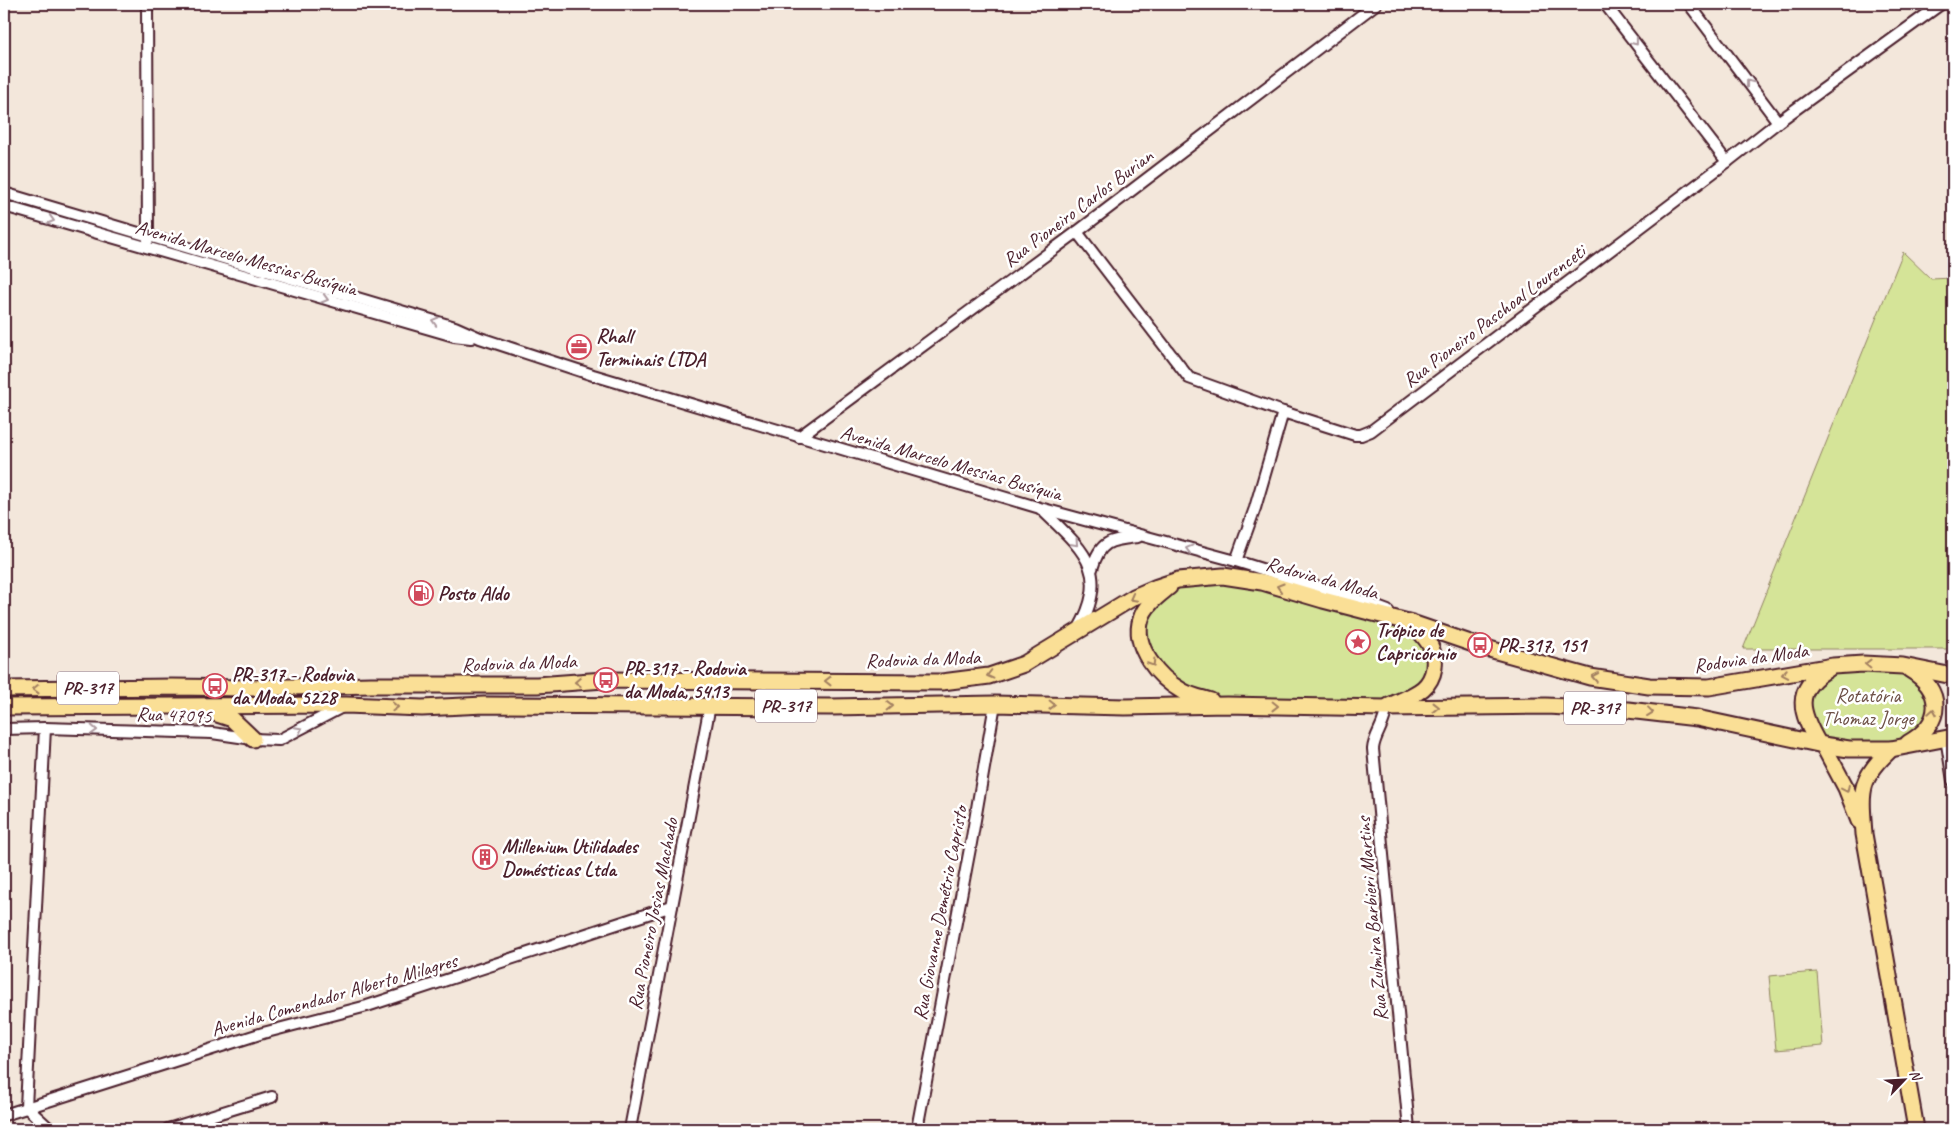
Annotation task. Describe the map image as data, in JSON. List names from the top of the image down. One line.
{"streets":{"highway":["Rodovia da Moda","PR-317"],"street":["Rua Pioneiro Carlos Burian","Avenida Marcelo Messias Busíquia","Rua Pioneiro Paschoal Lourenceti","Rua 47095","Rua Giovanne Demétrio Capristo","Rua Pioneiro Josias Machado","Rua Zulmira Barbieri Martins","Avenida Comendador Alberto Milagres"]},"crossings":[["Rua Pioneiro Carlos Burian","Avenida Marcelo Messias Busíquia"],["Rua Pioneiro Carlos Burian","Rua Pioneiro Paschoal Lourenceti"],["Avenida Marcelo Messias Busíquia","Rodovia da Moda"],["Rodovia da Moda","PR-317"],["Rodovia da Moda","Rua 47095"],["Rodovia da Moda","Rua Giovanne Demétrio Capristo"],["Rodovia da Moda","Rua Pioneiro Josias Machado"],["Rodovia da Moda","Rua Zulmira Barbieri Martins"],["Rua Pioneiro Josias Machado","Avenida Comendador Alberto Milagres"]],"one_way":["Rua 47095"],"parks":["Rotatória Thomaz Jorge"],"places":{"office":["Rhall Terminais LTDA"],"fuel station":["Posto Aldo"],"place":["Trópico de Capricórnio"],"bus stop":["PR-317, 151","PR-317 - Rodovia da Moda, 5413","PR-317 - Rodovia da Moda, 5228"],"building":["Millenium Utilidades Domésticas Ltda"]},"north":"top right"}
